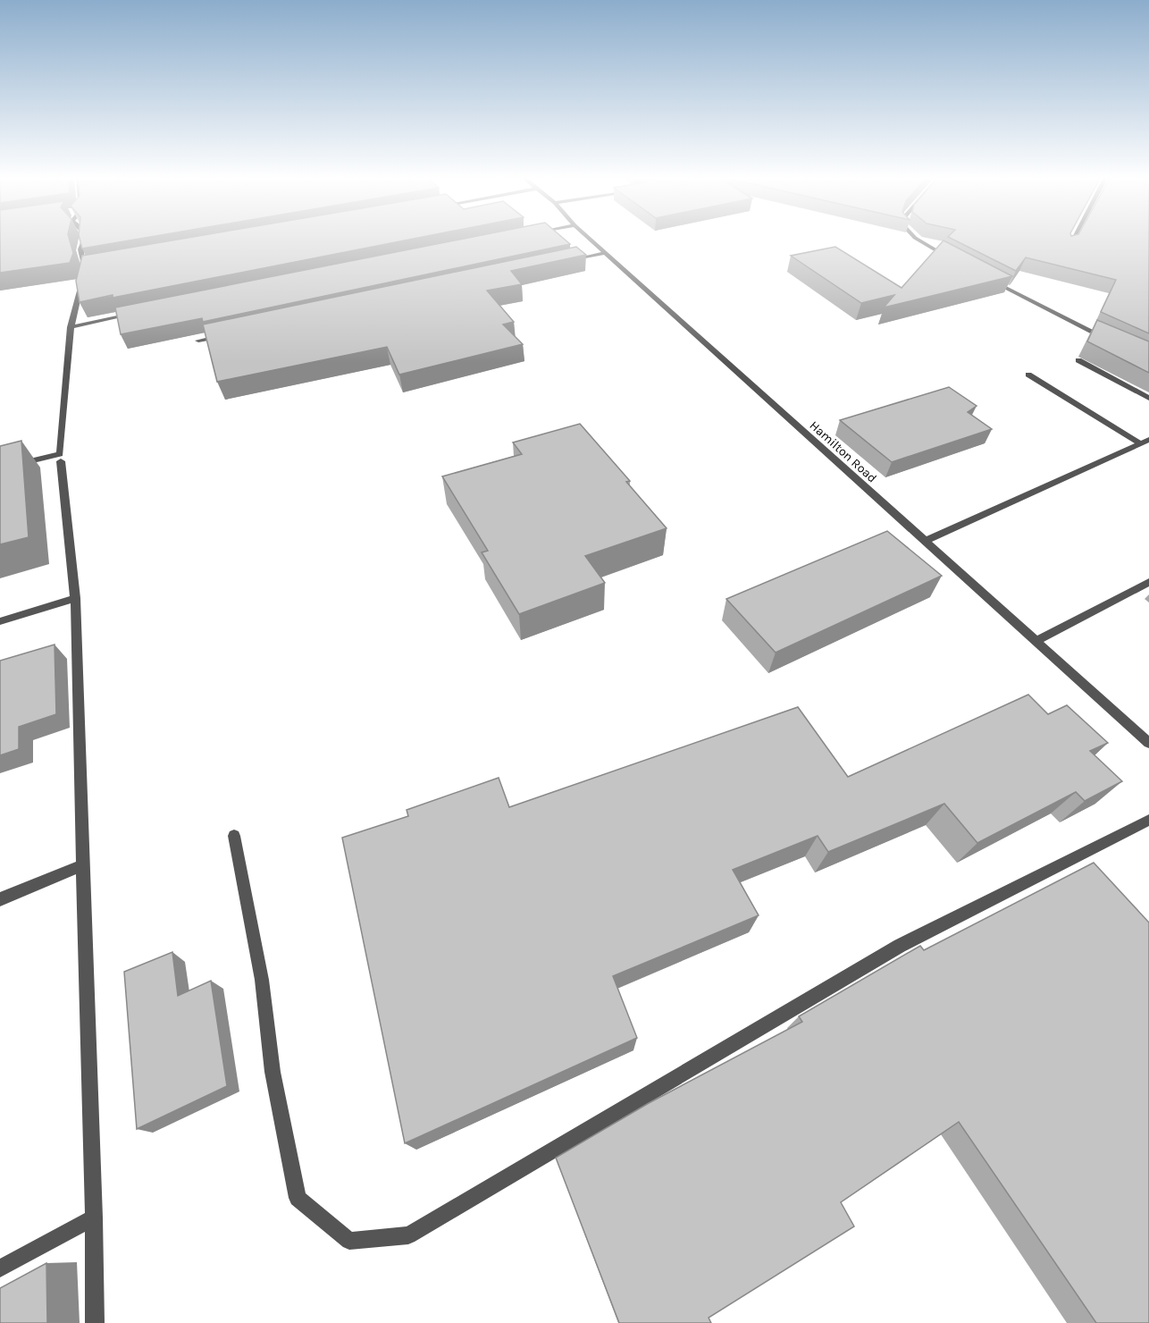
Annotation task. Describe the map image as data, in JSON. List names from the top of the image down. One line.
{"streets":{"street":["Hamilton Road"]}}
